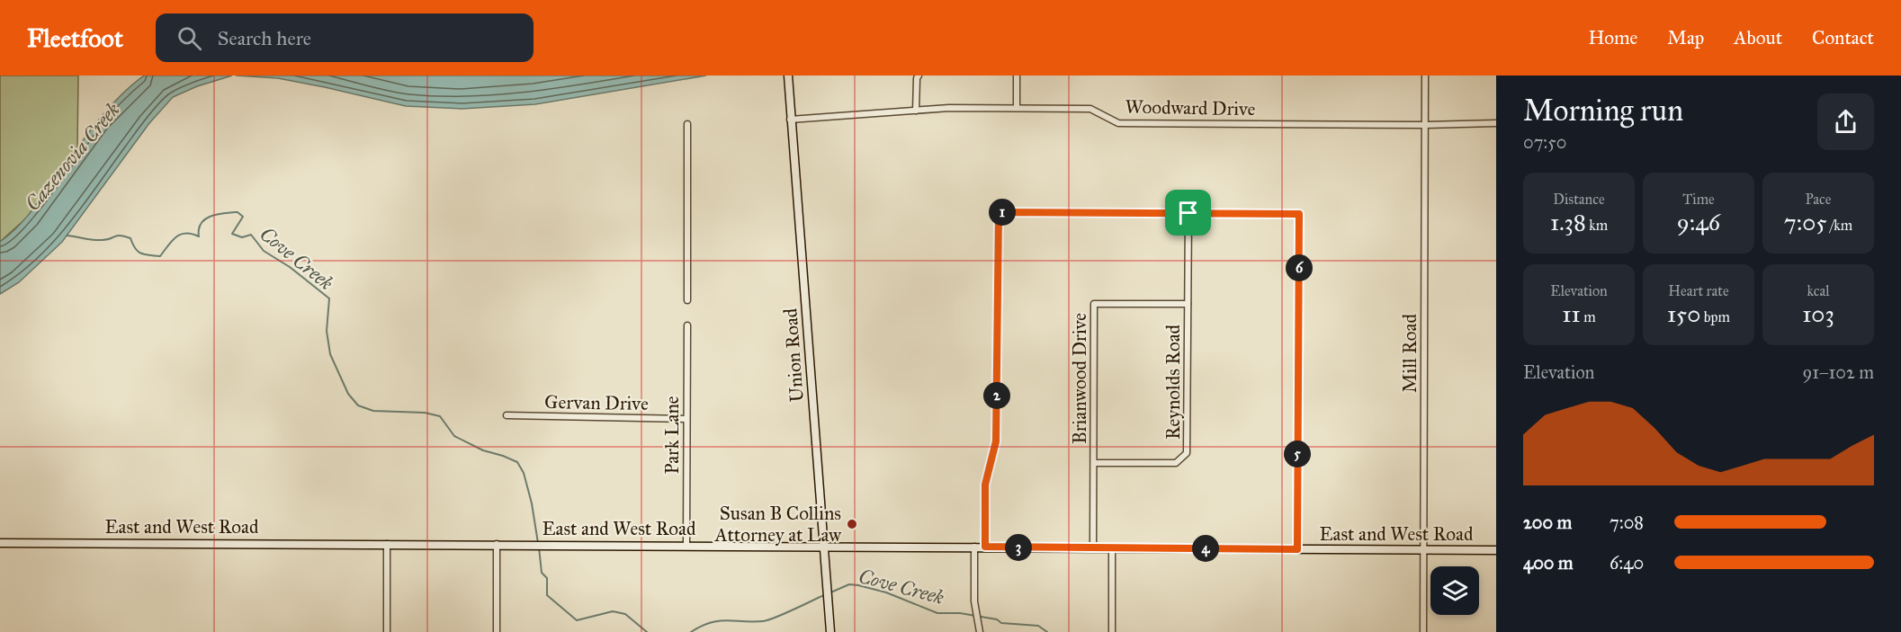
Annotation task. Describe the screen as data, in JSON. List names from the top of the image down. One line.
{"streets":{"street":["Woodward Drive","Mill Road","Union Road","Brianwood Drive","Reynolds Road","Gervan Drive","Park Lane","East and West Road"]},"crossings":[["Woodward Drive","Mill Road"],["Woodward Drive","Union Road"],["Mill Road","East and West Road"],["Union Road","East and West Road"],["Brianwood Drive","Reynolds Road"],["Brianwood Drive","East and West Road"],["Gervan Drive","Park Lane"],["Park Lane","East and West Road"]],"water":["Cazenovia Creek","Cove Creek"],"places":["Susan B Collins Attorney at Law"],"page":{"header":"Fleetfoot","search":"Search here","nav":["Home","Map","About","Contact"],"heading":["Morning run","07:50"],"stats":[["Distance","1.38 km"],["Time","9:46"],["Pace","7:05 /km"],["Elevation","11 m"],["Heart rate","150 bpm"],["kcal","103"]],"pins":["1","6","2","5","3","4"],"chart":["Elevation","91–102 m"],"list":[{"name":"200 m","note":"7:08"},{"name":"400 m","note":"6:40"}]}}
